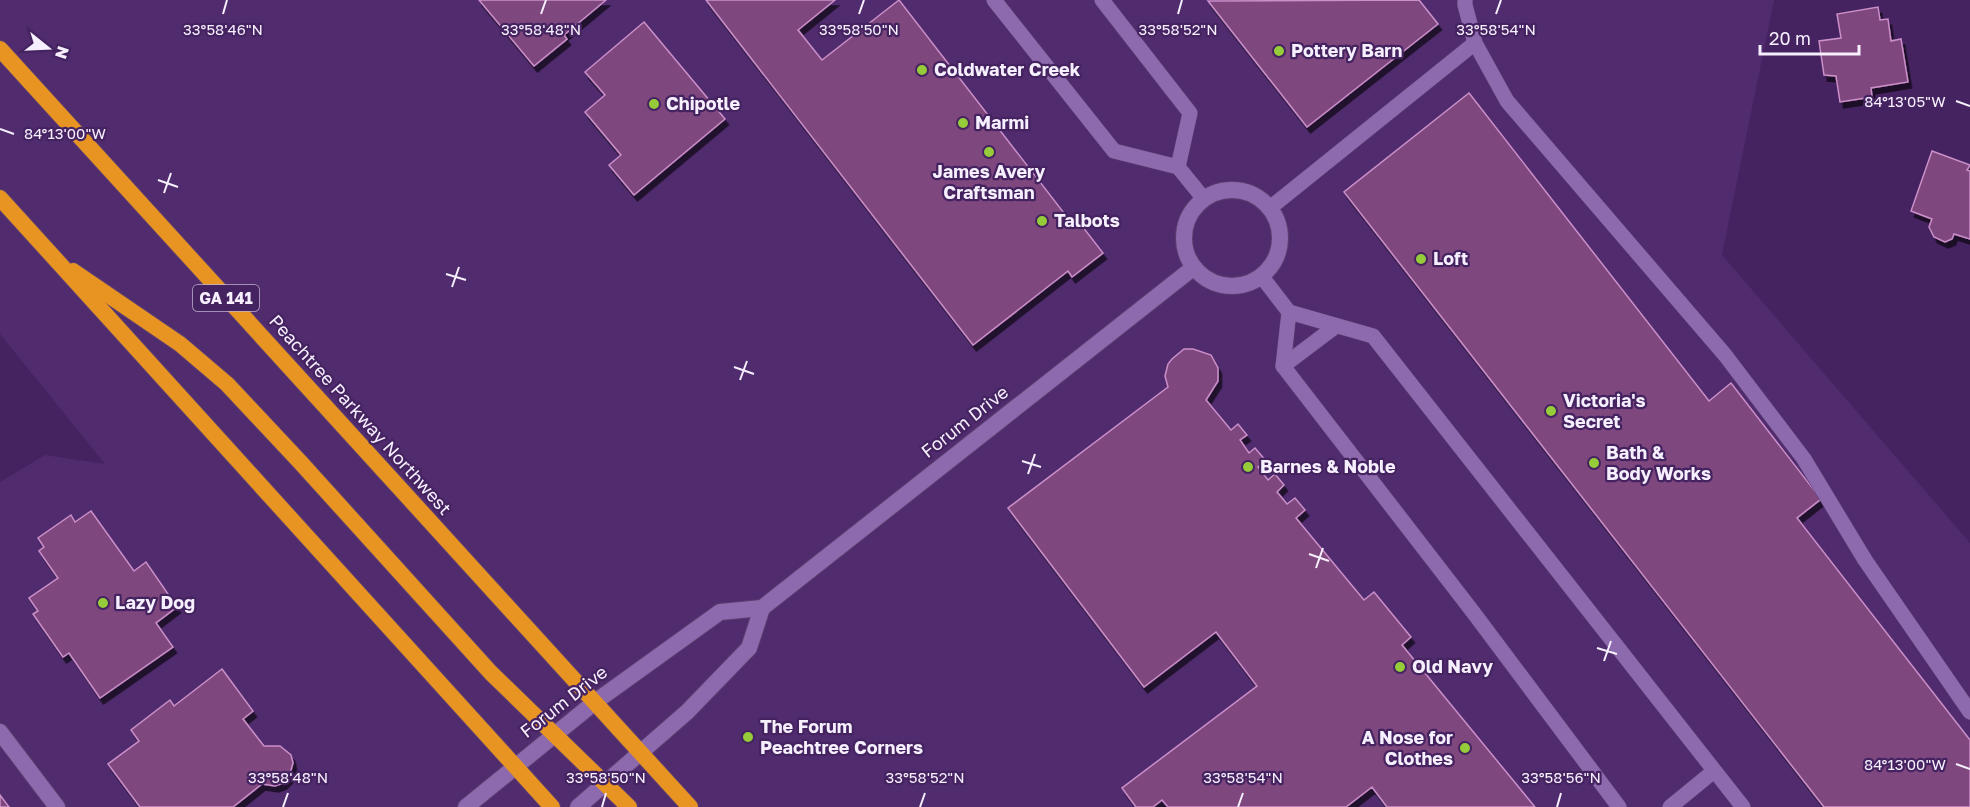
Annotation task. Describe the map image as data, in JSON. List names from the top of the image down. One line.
{"streets":{"highway":["GA 141","Peachtree Parkway Northwest"],"street":["Forum Drive"]},"crossings":[["Peachtree Parkway Northwest","Forum Drive"]],"places":["Pottery Barn","Coldwater Creek","Chipotle","Marmi","James Avery Craftsman","Talbots","Loft","Victoria's Secret","Bath & Body Works","Barnes & Noble","Lazy Dog","Old Navy","The Forum Peachtree Corners","A Nose for Clothes"],"scale_bar":"20 m","north":"right","coordinates":["33°58'46\"N","33°58'48\"N","33°58'50\"N","33°58'52\"N","33°58'54\"N","84°13'05\"W","84°13'00\"W","33°58'56\"N"]}
